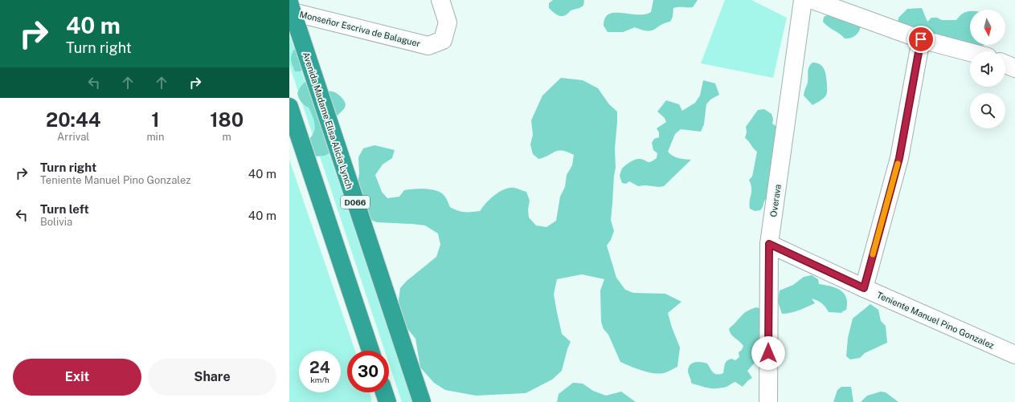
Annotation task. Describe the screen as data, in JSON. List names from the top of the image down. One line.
{"streets":{"highway":["Avenida Madame Elisa Alicia Lynch","D066"],"street":["Monseñor Escriva de Balaguer","Overava","Teniente Manuel Pino Gonzalez"]},"crossings":[["Monseñor Escriva de Balaguer","Avenida Madame Elisa Alicia Lynch"],["Overava","Teniente Manuel Pino Gonzalez"]],"north":"bottom","page":{"turn":["40 m","Turn right"],"eta":["20:44","Arrival","1","min","180","m"],"list":[{"name":"Turn right","note":"Teniente Manuel Pino Gonzalez","value":"40 m"},{"name":"Turn left","note":"Bolivia","value":"40 m"}],"speed":"24 km/h","limit":"30","buttons":["Exit","Share"]}}
